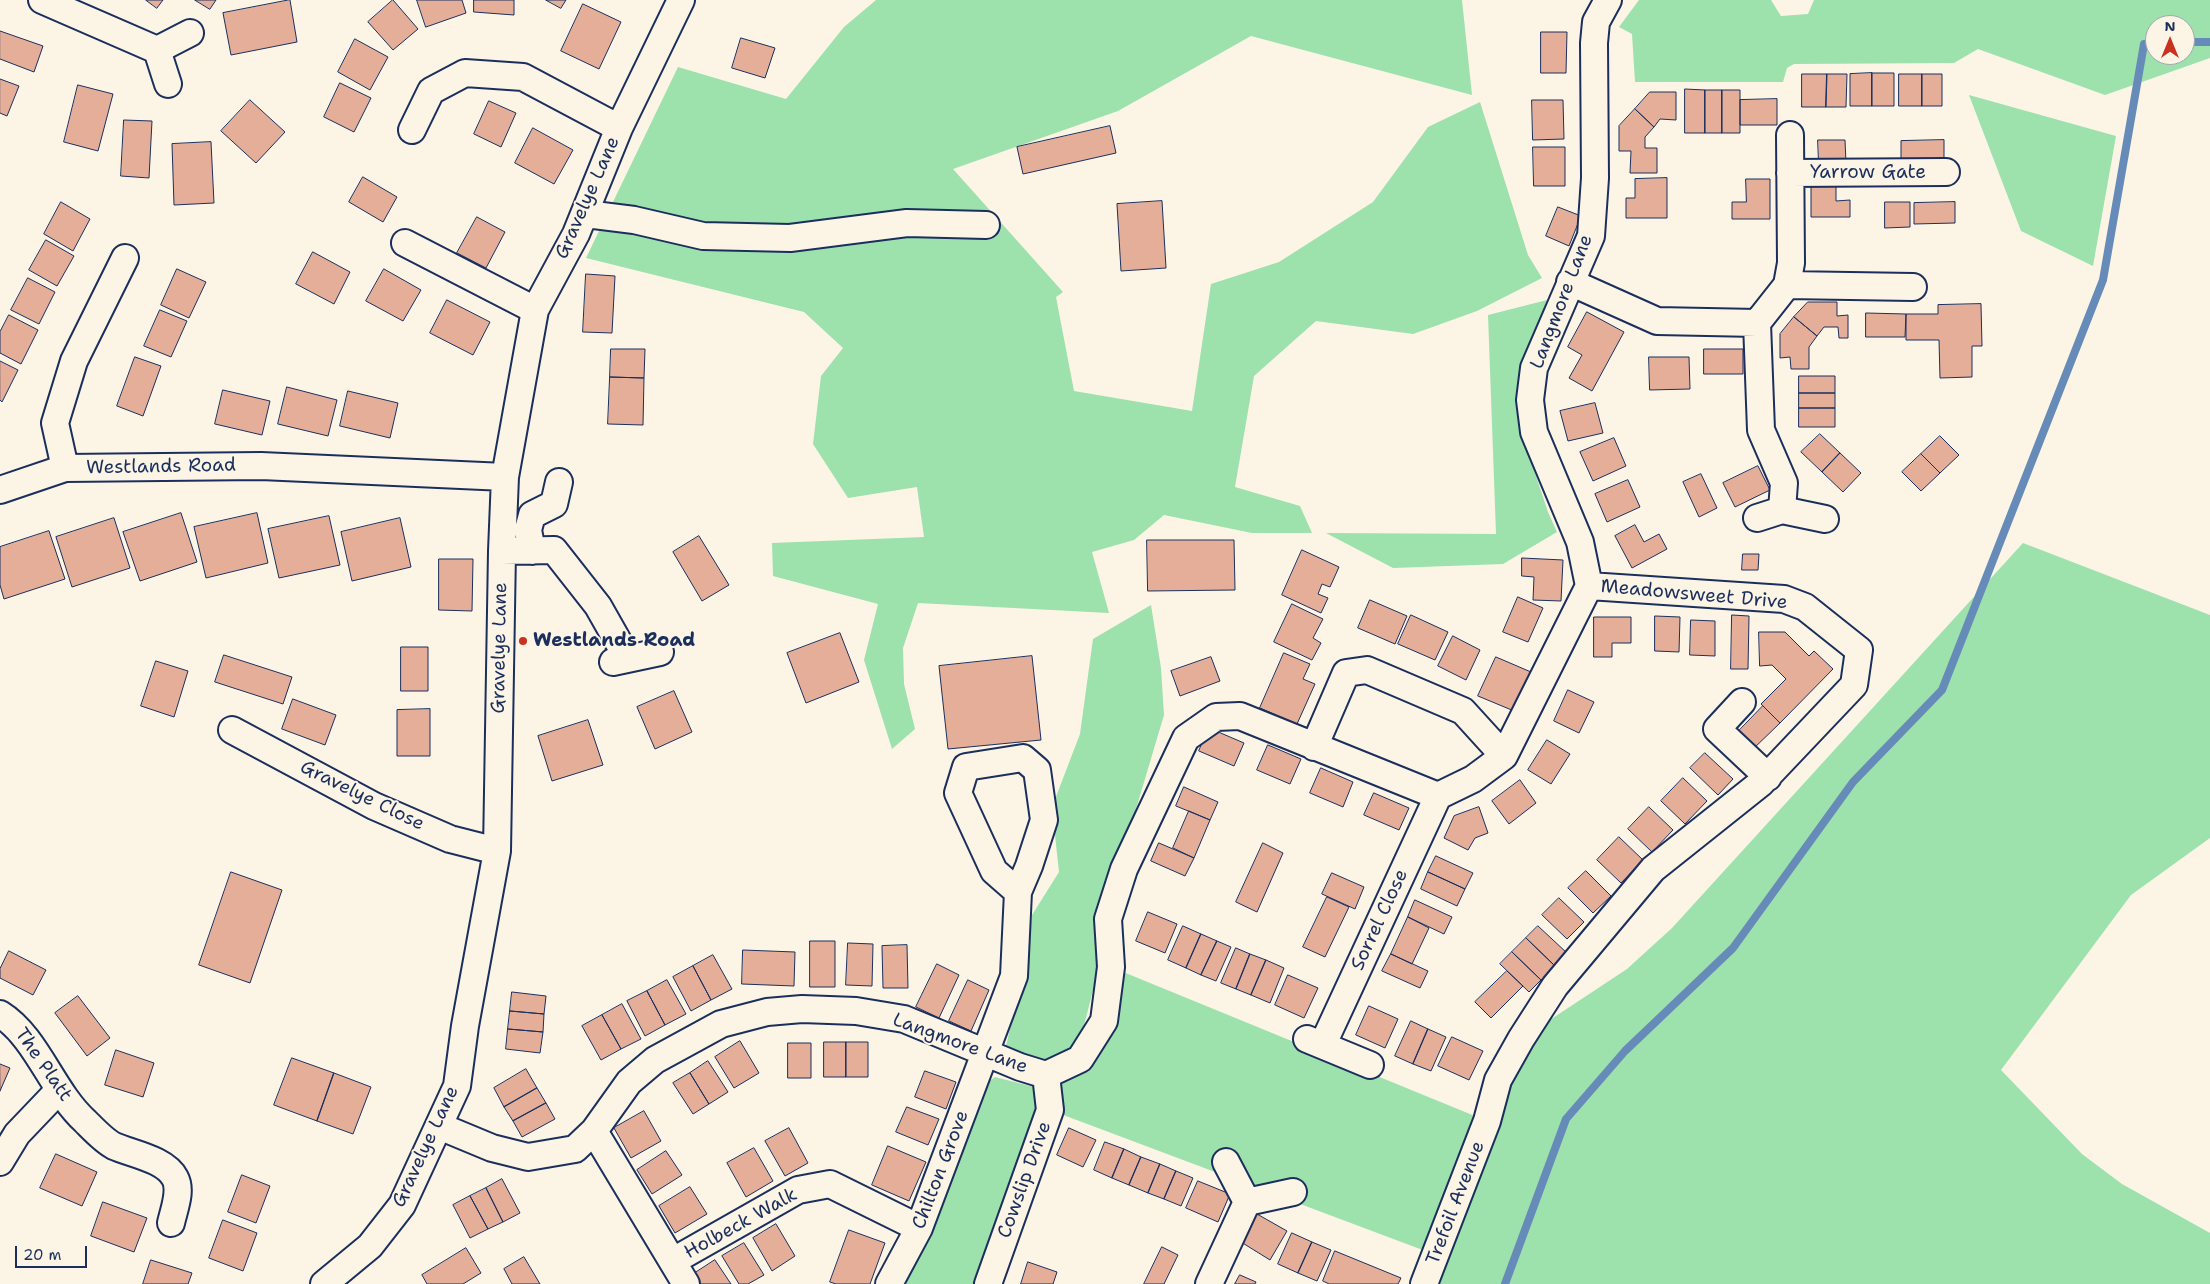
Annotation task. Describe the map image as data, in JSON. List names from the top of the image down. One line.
{"streets":{"street":["Yarrow Gate","Gravelye Lane","Langmore Lane","Westlands Road","Meadowsweet Drive","Gravelye Close","Sorrel Close","The Platt","Chilton Grove","Cowslip Drive","Trefoil Avenue","Holbeck Walk"]},"crossings":[["Gravelye Lane","Langmore Lane"],["Gravelye Lane","Westlands Road"],["Gravelye Lane","Gravelye Close"],["Langmore Lane","Meadowsweet Drive"],["Langmore Lane","Sorrel Close"],["Langmore Lane","Chilton Grove"],["Langmore Lane","Cowslip Drive"],["Meadowsweet Drive","Trefoil Avenue"],["Chilton Grove","Holbeck Walk"]],"places":["Westlands Road"],"scale_bar":"20 m","north":"top"}
